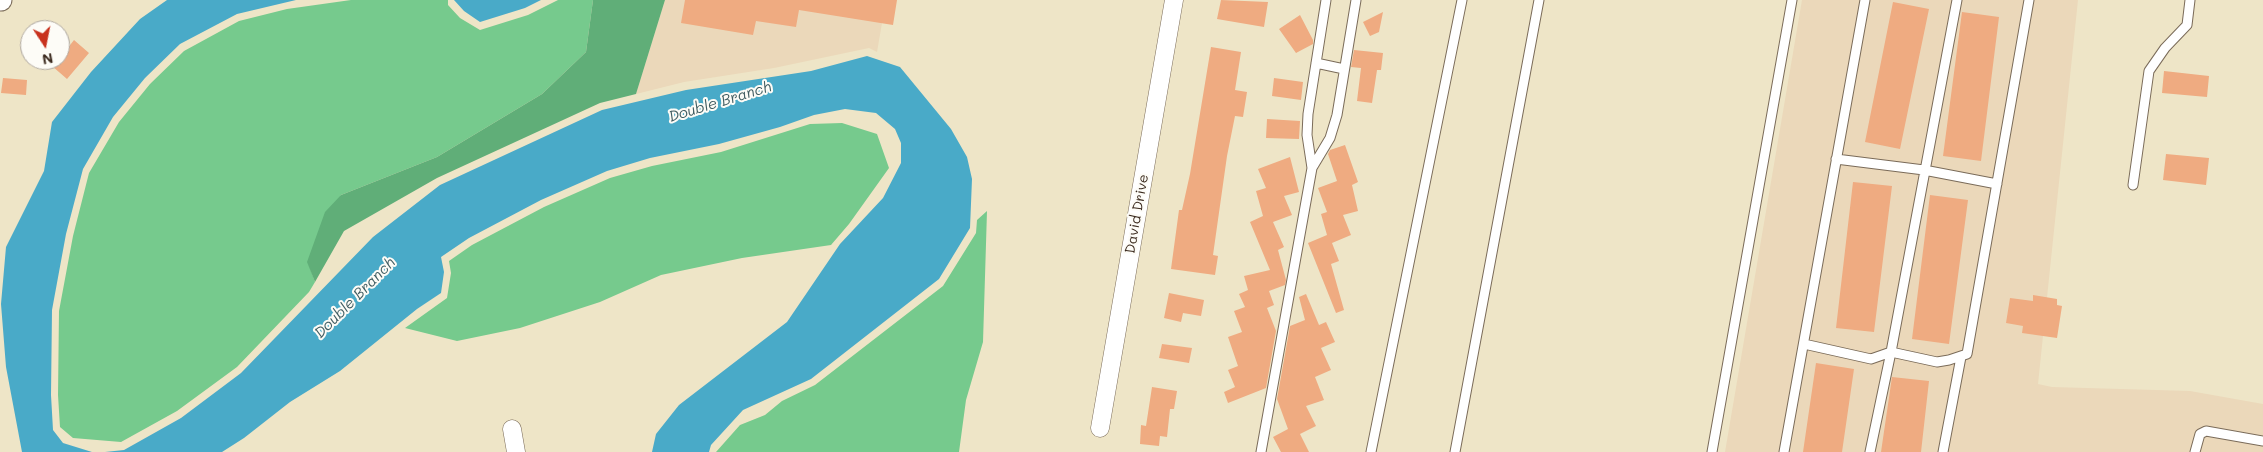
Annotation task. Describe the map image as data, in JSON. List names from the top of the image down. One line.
{"streets":{"street":["David Drive"]},"water":["Double Branch"],"north":"bottom"}
